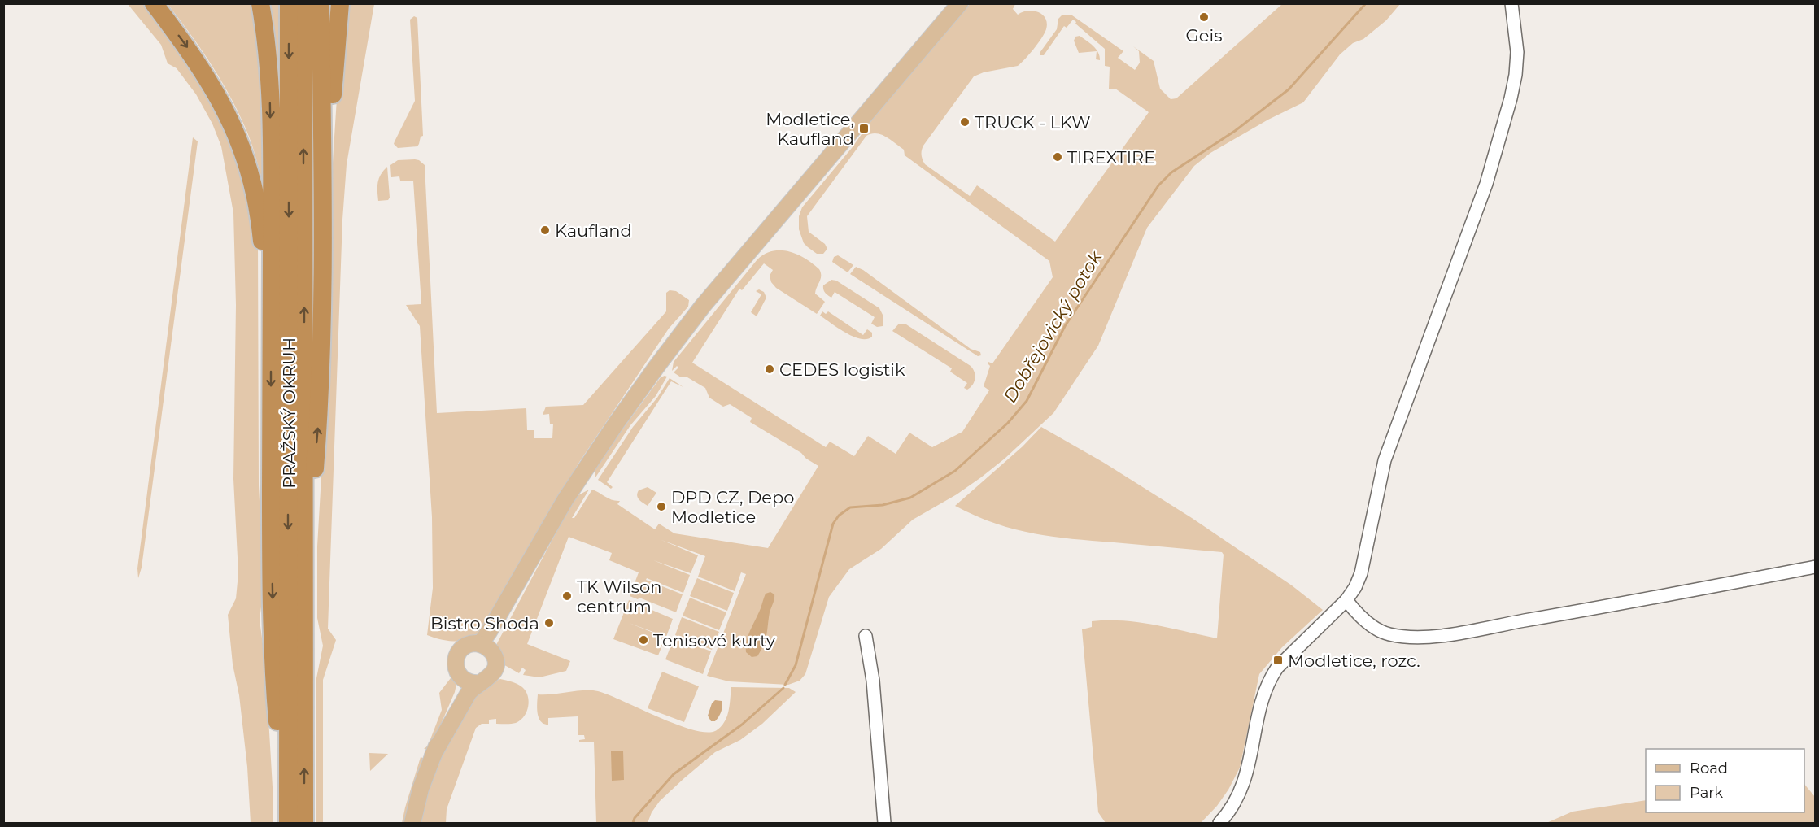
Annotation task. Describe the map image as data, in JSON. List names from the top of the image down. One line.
{"streets":{"highway":["PRAŽSKÝ OKRUH"]},"water":["Dobřejovický potok"],"places":{"other":["Geis","TRUCK - LKW","TIREXTIRE","Kaufland","CEDES logistik","DPD CZ, Depo Modletice","TK Wilson centrum","Bistro Shoda","Tenisové kurty"],"transit":["Modletice, Kaufland","Modletice, rozc."]},"legend":["Road","Park"]}
